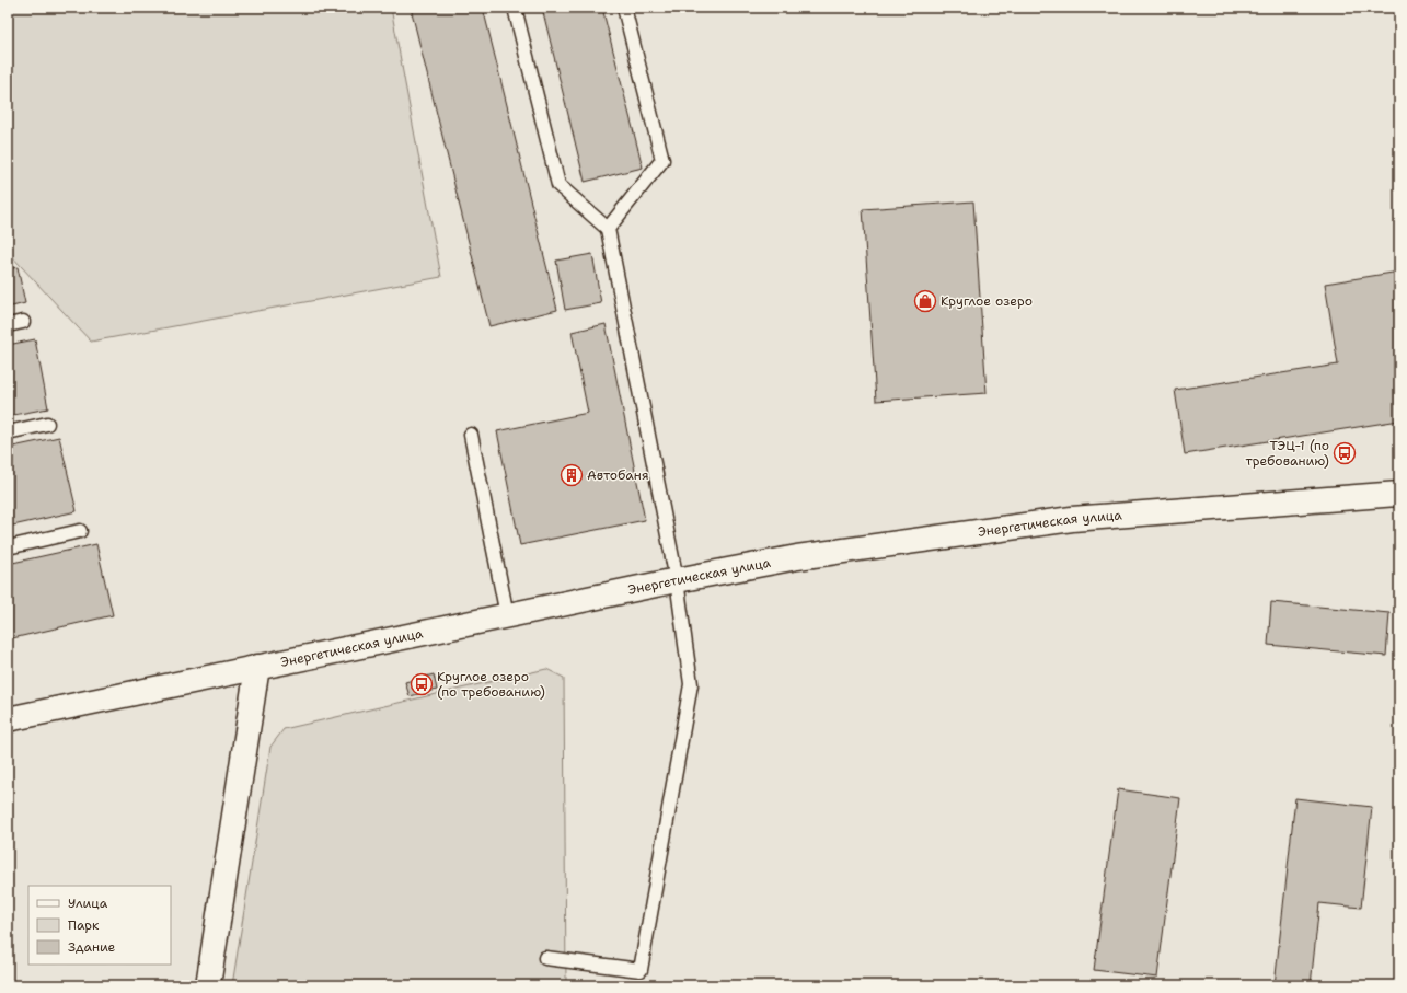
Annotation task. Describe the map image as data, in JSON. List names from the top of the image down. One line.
{"streets":{"street":["Энергетическая улица"]},"places":{"shop":["Круглое озеро"],"bus stop":["ТЭЦ-1 (по требованию)","Круглое озеро (по требованию)"],"building":["Автобаня"]},"legend":["Улица","Парк","Здание"]}
